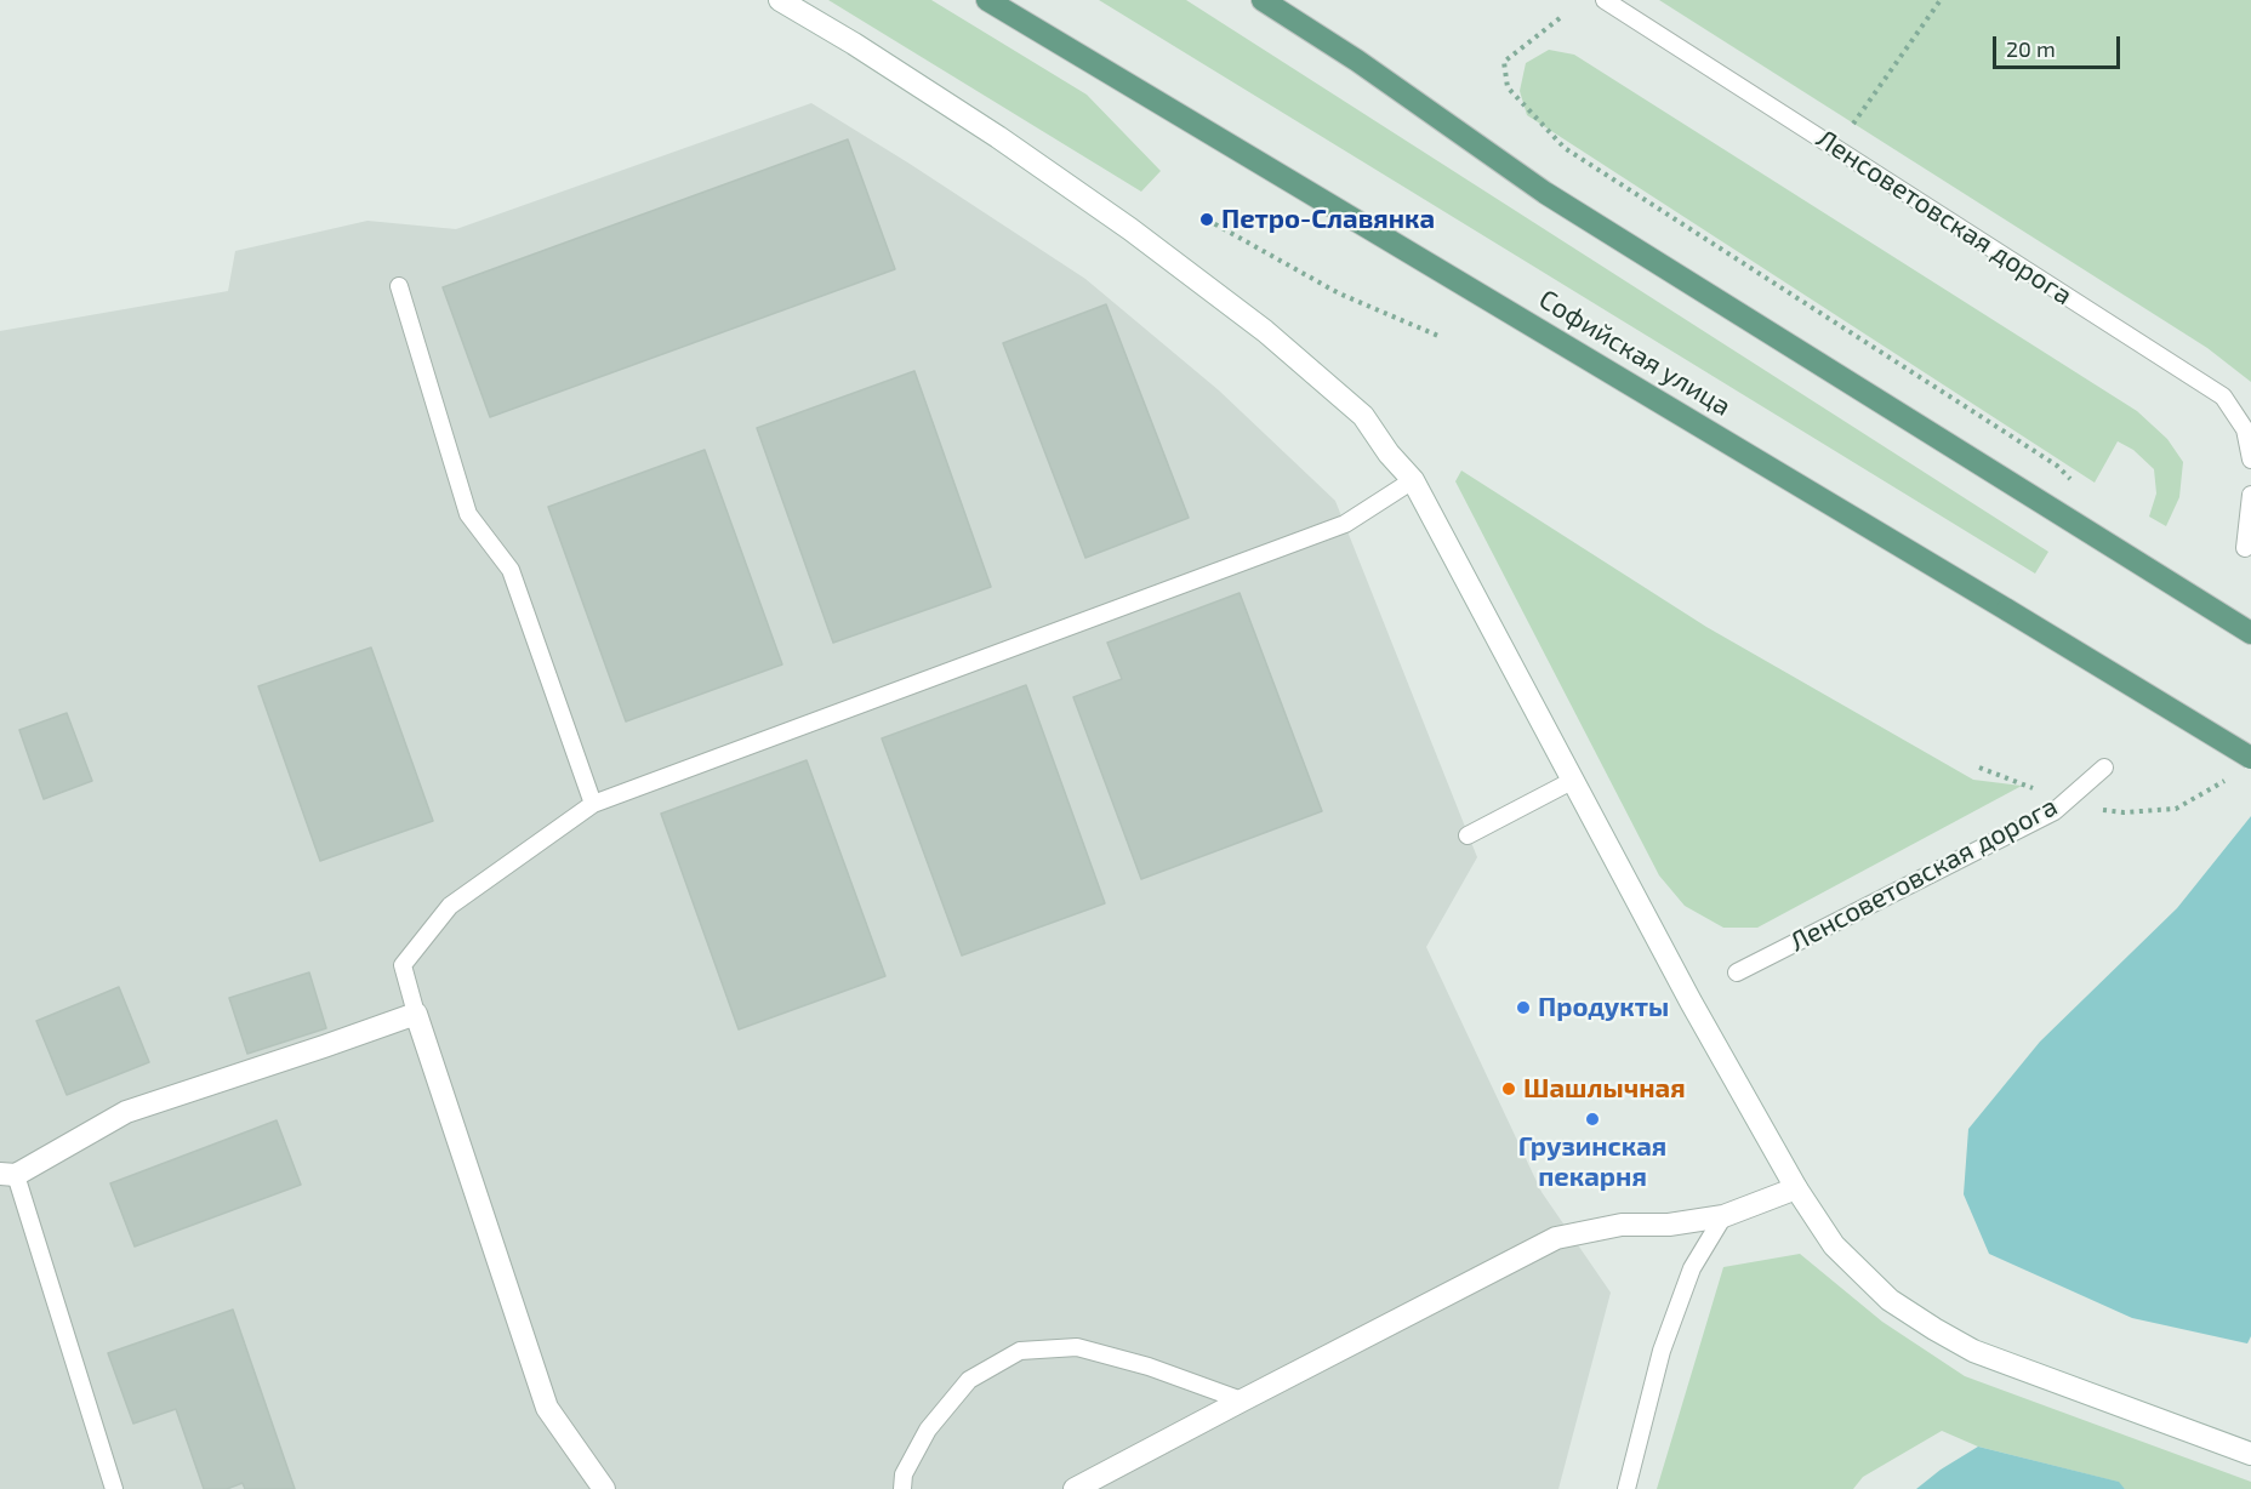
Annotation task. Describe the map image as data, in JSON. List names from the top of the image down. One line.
{"streets":{"main road":["Софийская улица"],"lane":["Ленсоветовская дорога"]},"places":["Петро-Славянка","Продукты","Шашлычная","Грузинская пекарня"],"scale_bar":"20 m"}
